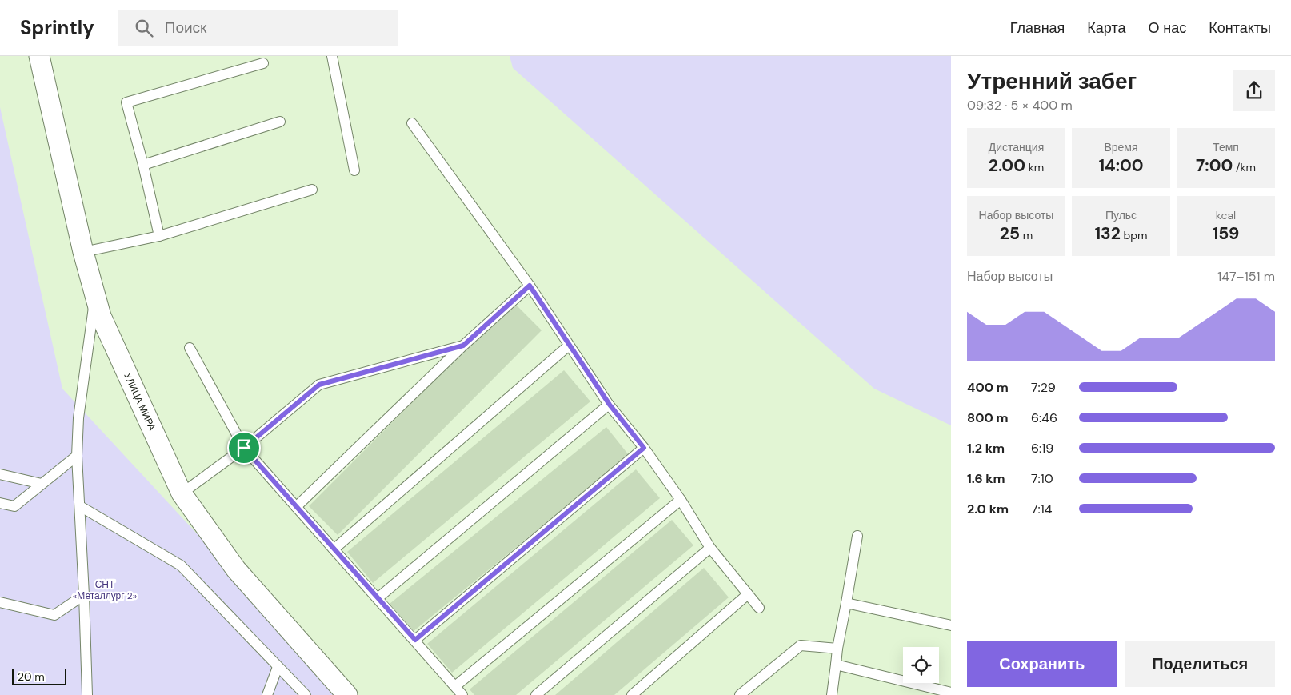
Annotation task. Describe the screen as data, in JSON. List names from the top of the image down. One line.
{"streets":{"street":["УЛИЦА МИРА"]},"parks":["СНТ «Металлург 2»"],"scale_bar":"20 m","page":{"header":"Sprintly","search":"Поиск","nav":["Главная","Карта","О нас","Контакты"],"heading":["Утренний забег","09:32 · 5 × 400 m"],"stats":[["Дистанция","2.00 km"],["Время","14:00"],["Темп","7:00 /km"],["Набор высоты","25 m"],["Пульс","132 bpm"],["kcal","159"]],"chart":["Набор высоты","147–151 m"],"list":[{"name":"400 m","note":"7:29"},{"name":"800 m","note":"6:46"},{"name":"1.2 km","note":"6:19"},{"name":"1.6 km","note":"7:10"},{"name":"2.0 km","note":"7:14"}],"buttons":["Сохранить","Поделиться"],"scale":"20 m"}}
